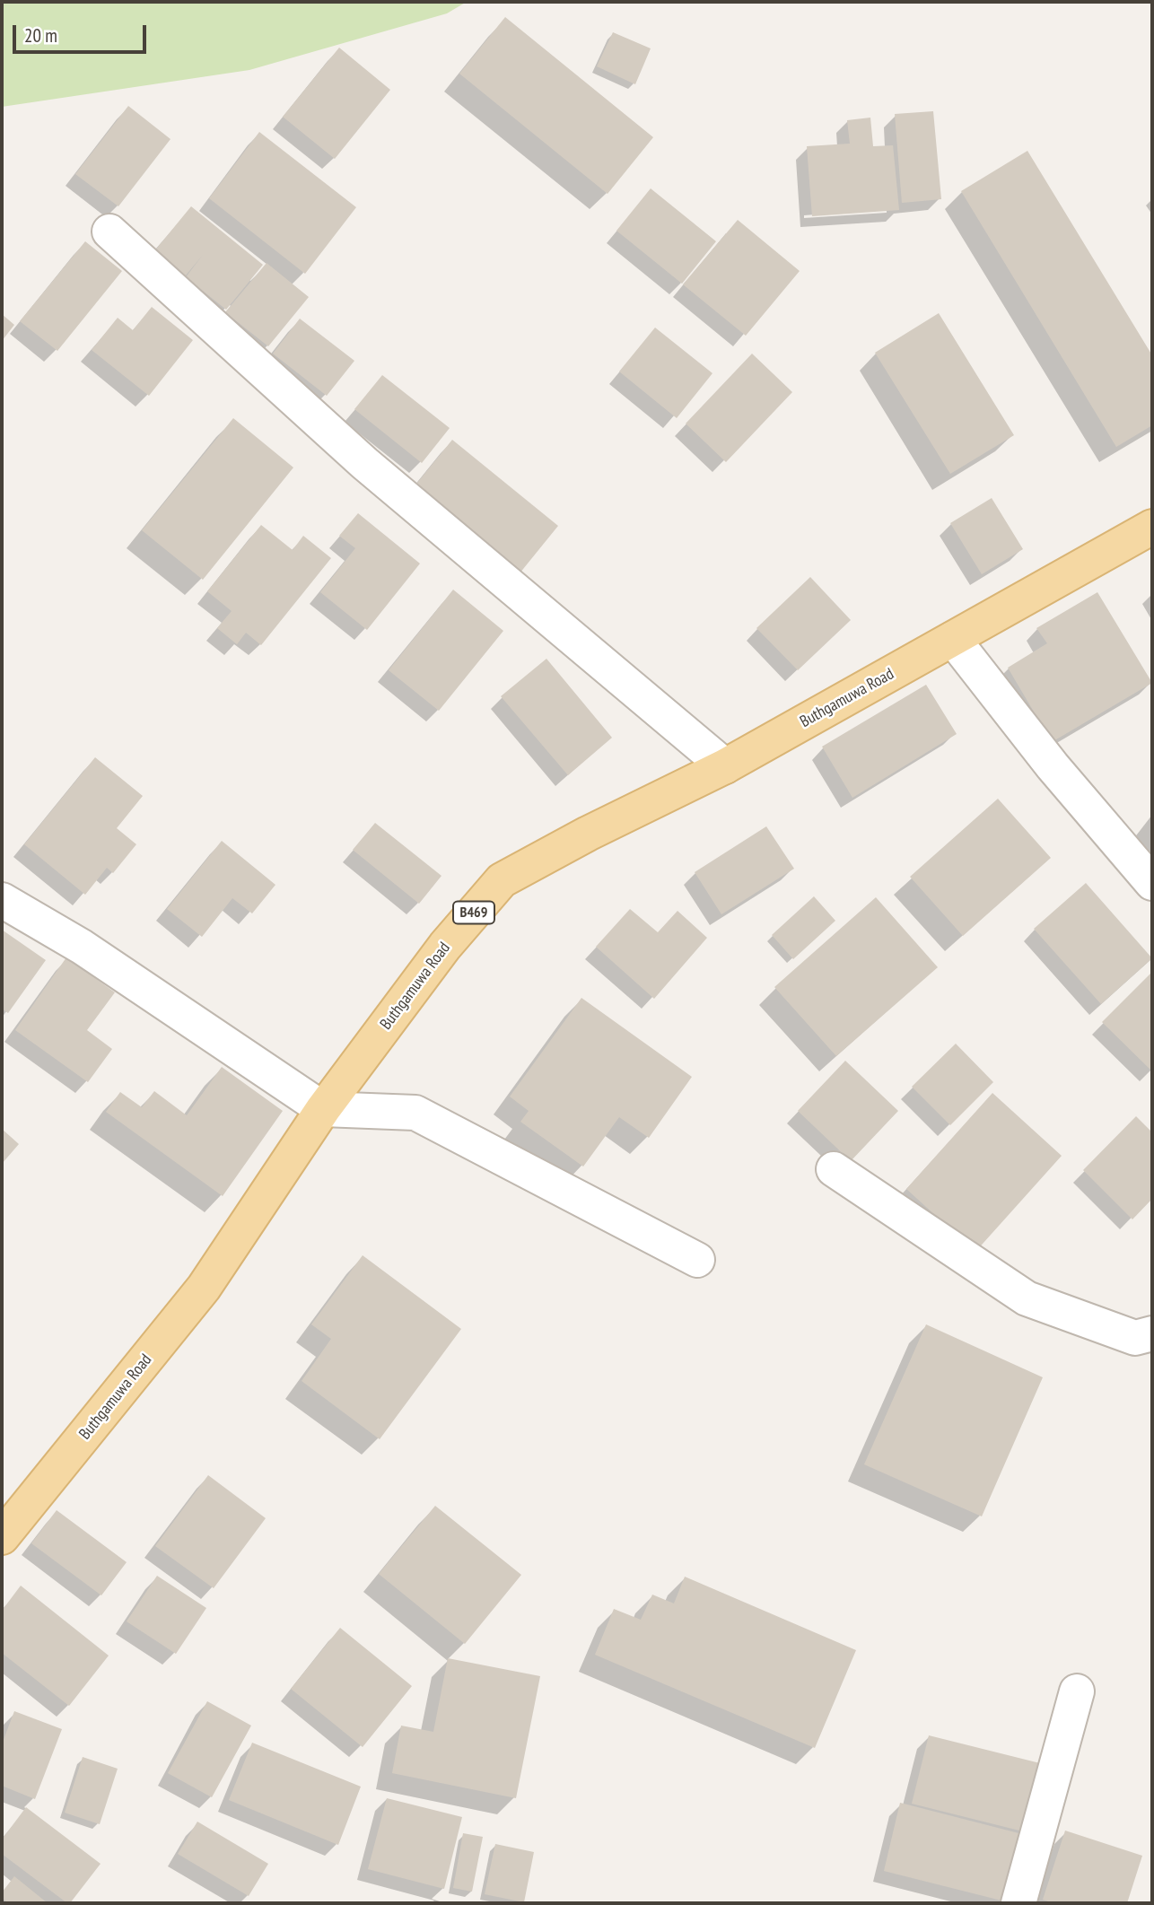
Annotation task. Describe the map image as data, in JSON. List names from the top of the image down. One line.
{"streets":{"main road":["Buthgamuwa Road","B469"]},"scale_bar":"20 m"}
